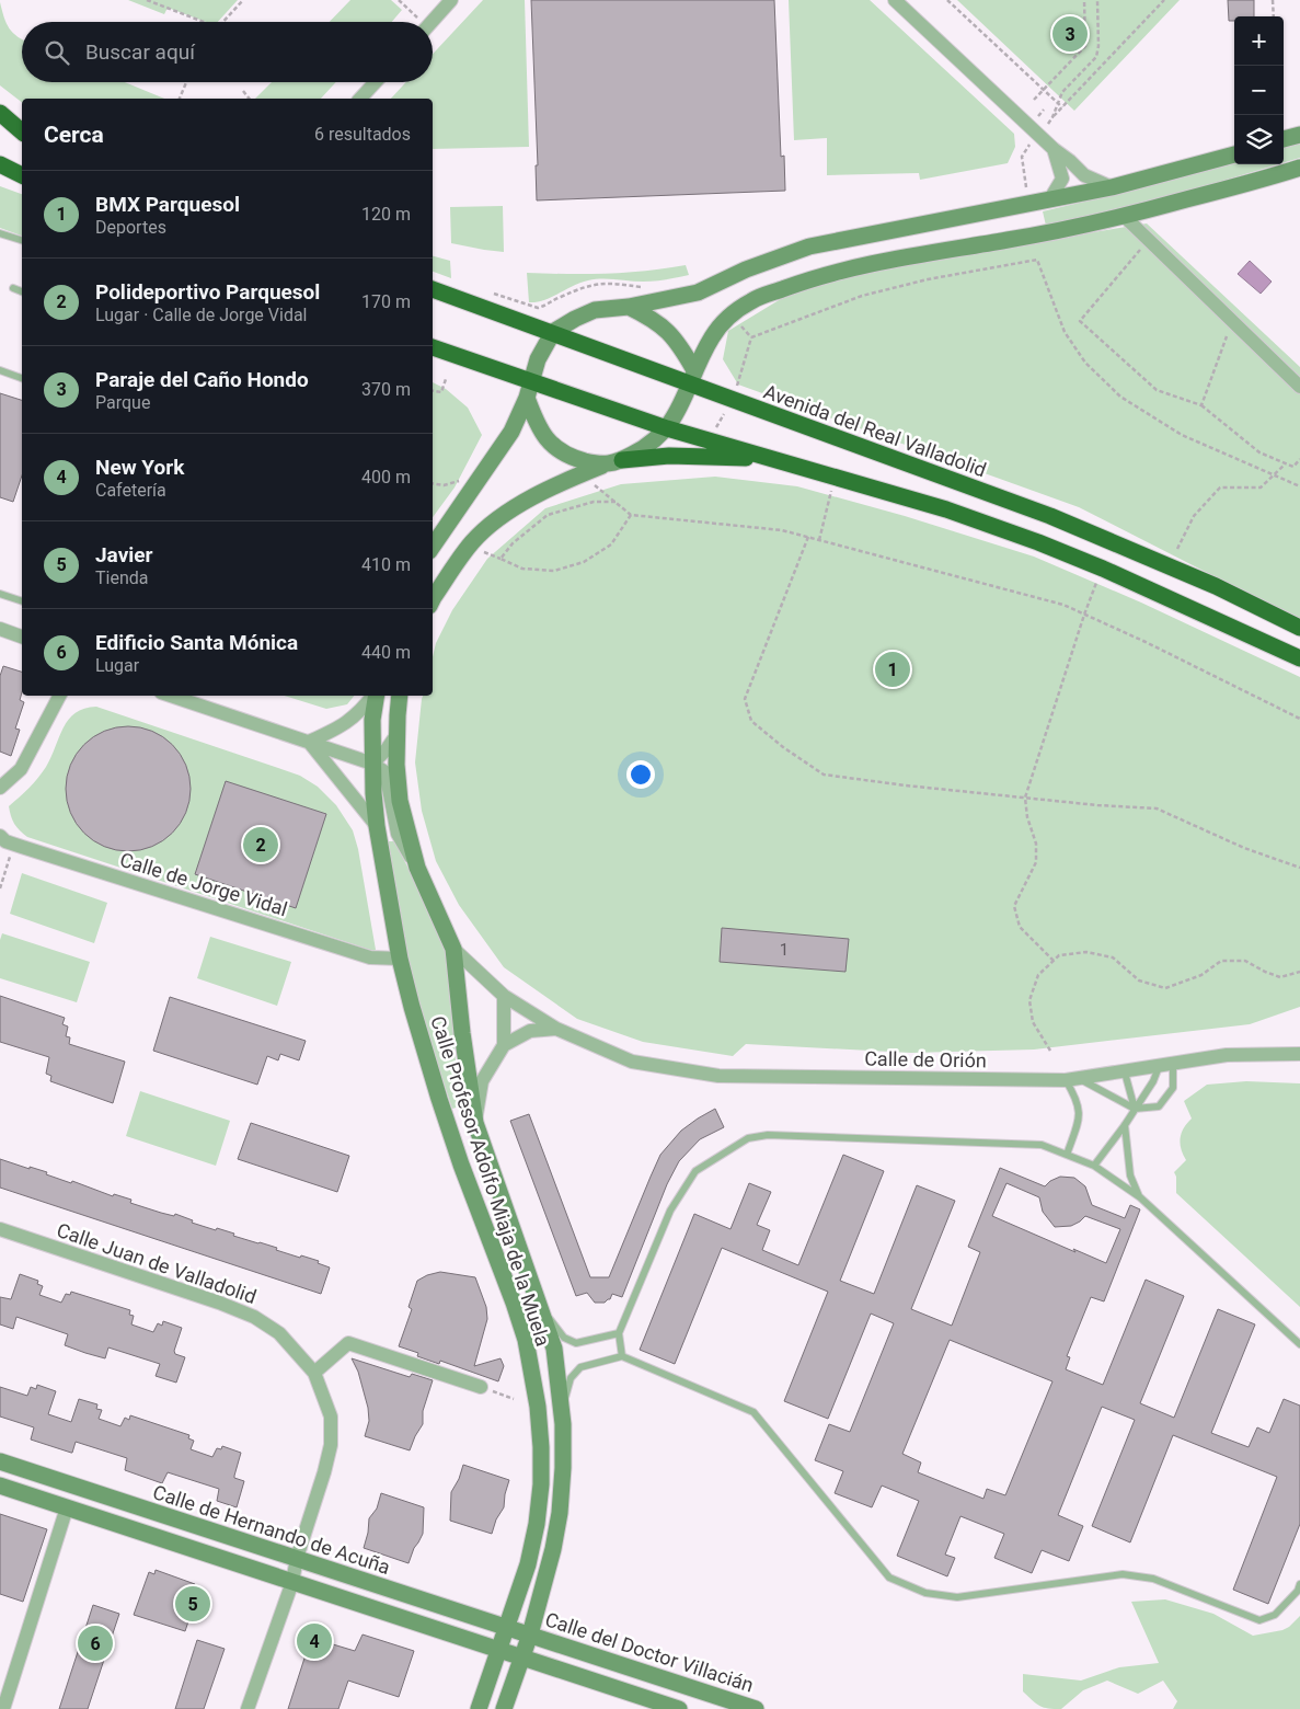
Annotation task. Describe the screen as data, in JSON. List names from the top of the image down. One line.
{"streets":{"highway":["Avenida del Real Valladolid"],"street":["Calle de Jorge Vidal","Calle de Orión","Calle Profesor Adolfo Miaja de la Muela","Calle Juan de Valladolid","Calle de Hernando de Acuña","Calle del Doctor Villacián"]},"crossings":[["Calle de Jorge Vidal","Calle Profesor Adolfo Miaja de la Muela"],["Calle de Orión","Calle Profesor Adolfo Miaja de la Muela"],["Calle Profesor Adolfo Miaja de la Muela","Calle de Hernando de Acuña"],["Calle Profesor Adolfo Miaja de la Muela","Calle del Doctor Villacián"],["Calle Juan de Valladolid","Calle de Hernando de Acuña"],["Calle de Hernando de Acuña","Calle del Doctor Villacián"]],"house_numbers":["1"],"page":{"pins":["3","1","2","5","4","6"],"map_buttons":["+","−"],"search":"Buscar aquí","heading":["Cerca","6 resultados"],"list":[{"mark":"1","name":"BMX Parquesol","note":"Deportes","value":"120 m"},{"mark":"2","name":"Polideportivo Parquesol","note":"Lugar · Calle de Jorge Vidal","value":"170 m"},{"mark":"3","name":"Paraje del Caño Hondo","note":"Parque","value":"370 m"},{"mark":"4","name":"New York","note":"Cafetería","value":"400 m"},{"mark":"5","name":"Javier","note":"Tienda","value":"410 m"},{"mark":"6","name":"Edificio Santa Mónica","note":"Lugar","value":"440 m"}]}}
